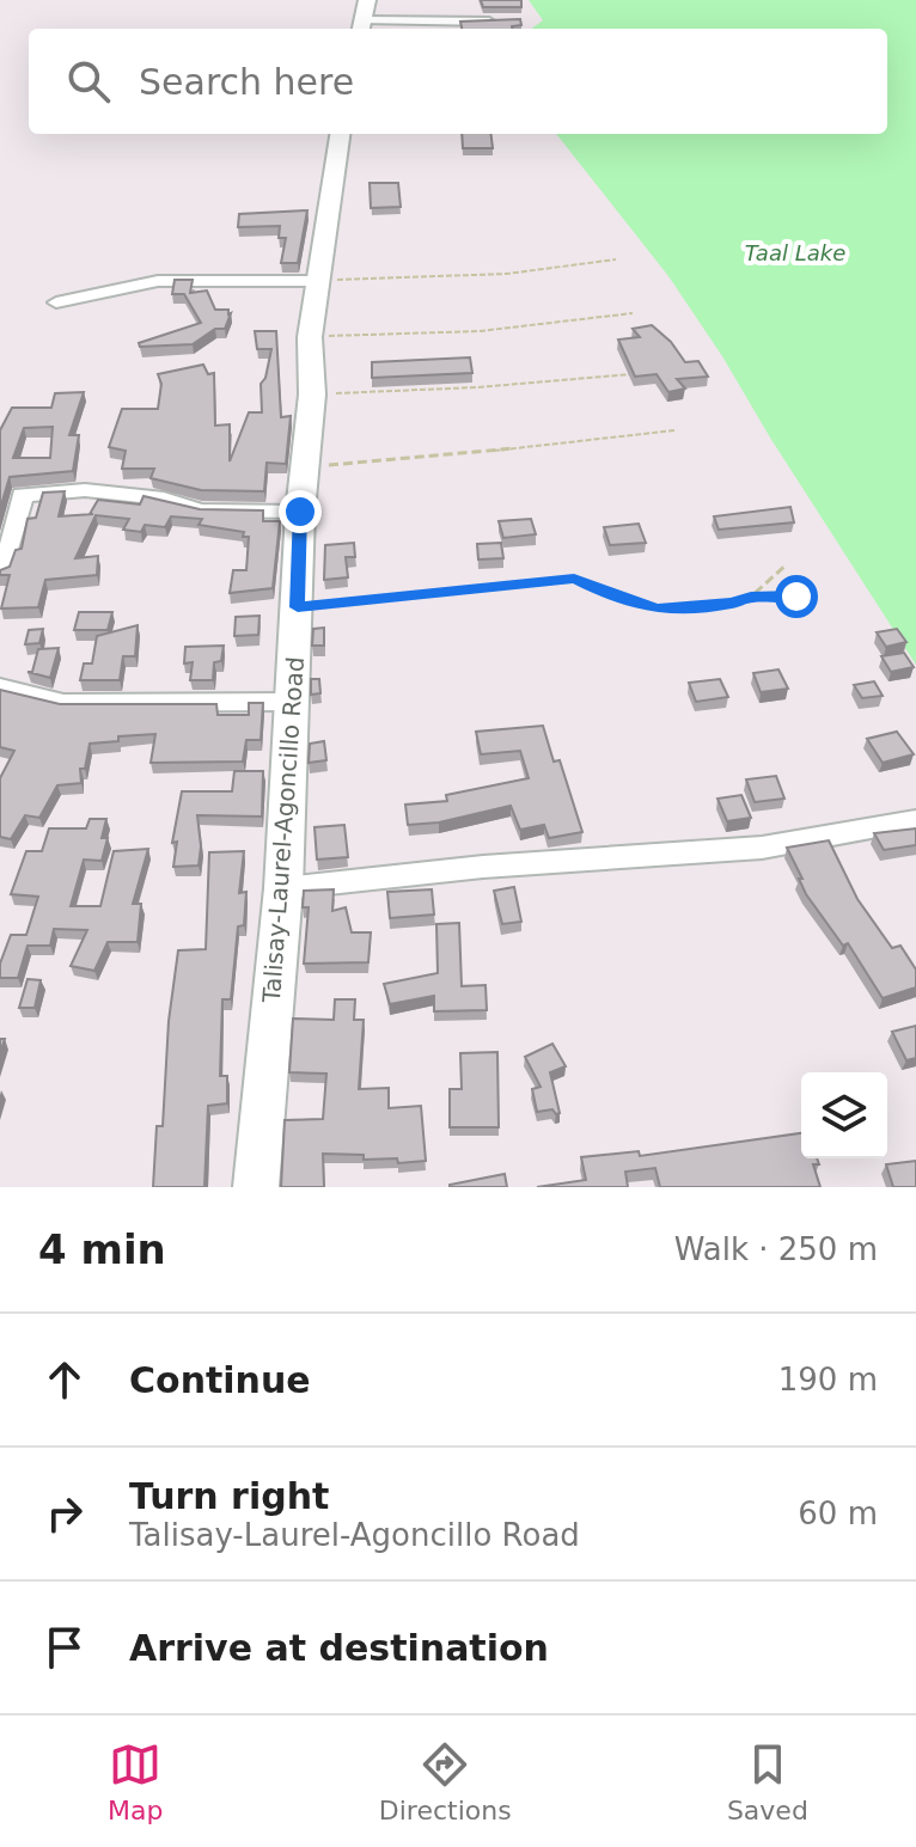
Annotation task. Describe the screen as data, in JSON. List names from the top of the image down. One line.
{"streets":{"main road":["Talisay-Laurel-Agoncillo Road"]},"water":["Taal Lake"],"page":{"search":"Search here","heading":["4 min","Walk · 250 m"],"list":[["Continue","190 m"],["Turn right","Talisay-Laurel-Agoncillo Road","60 m"],"Arrive at destination"],"nav":["Map","Directions","Saved"]}}
